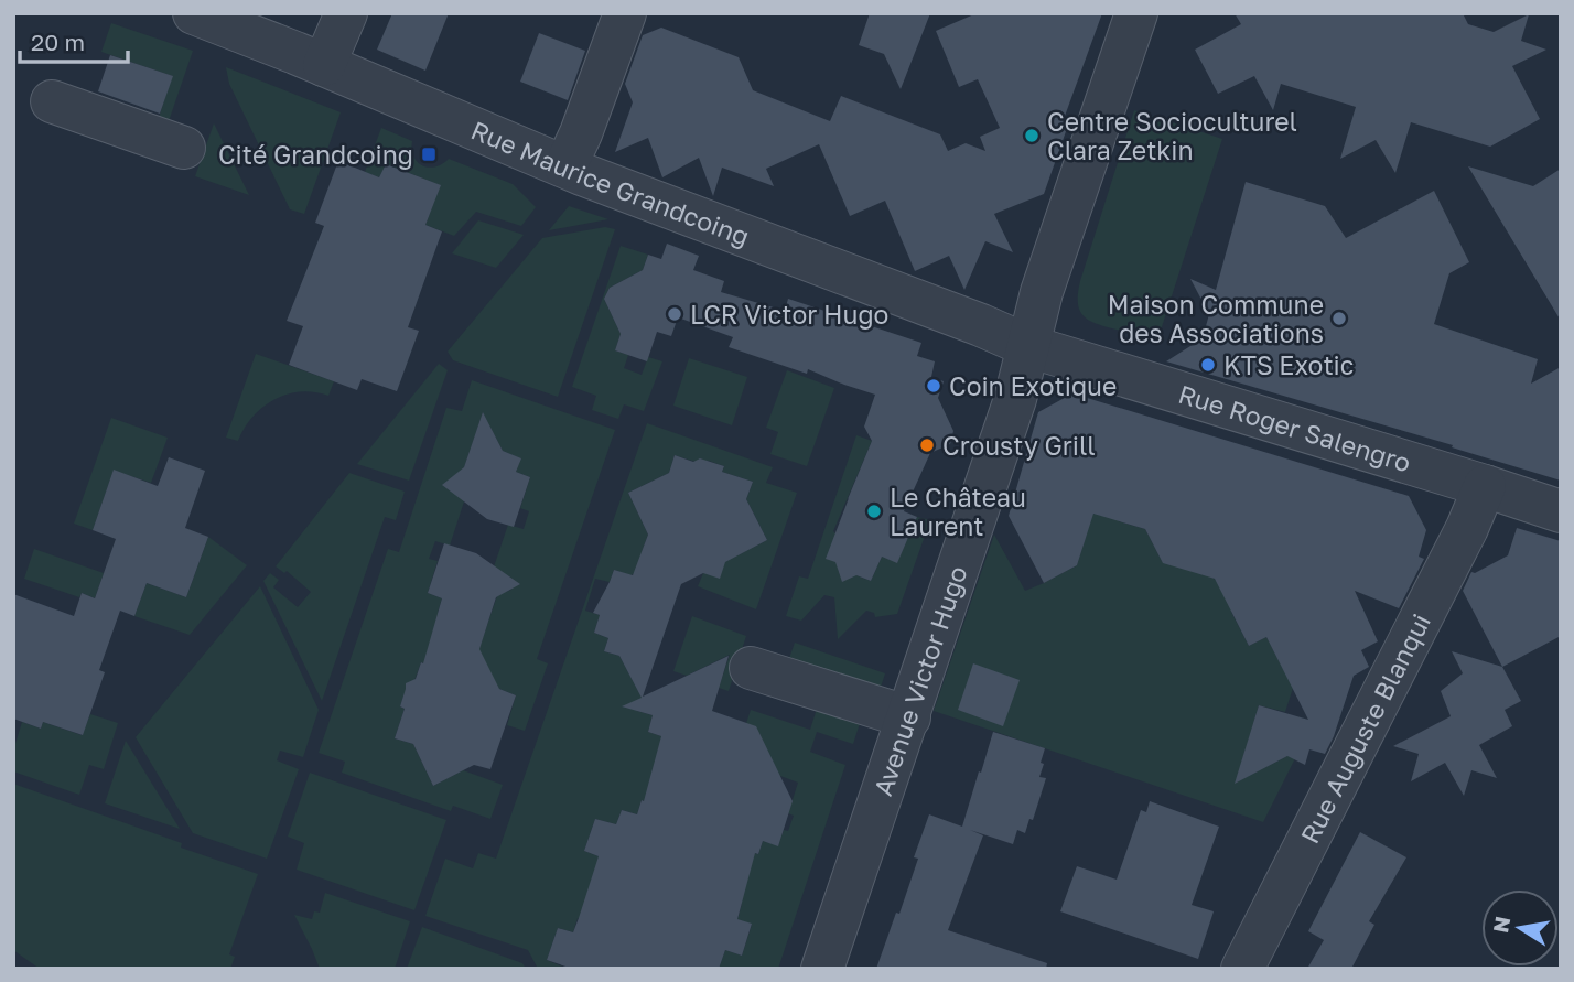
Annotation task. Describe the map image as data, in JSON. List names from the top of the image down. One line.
{"streets":{"street":["Rue Maurice Grandcoing","Rue Roger Salengro","Avenue Victor Hugo","Rue Auguste Blanqui"]},"crossings":[["Rue Maurice Grandcoing","Rue Roger Salengro"],["Rue Maurice Grandcoing","Avenue Victor Hugo"],["Rue Roger Salengro","Avenue Victor Hugo"],["Rue Roger Salengro","Rue Auguste Blanqui"]],"places":{"other":["Centre Socioculturel Clara Zetkin","LCR Victor Hugo","Maison Commune des Associations","KTS Exotic","Coin Exotique","Crousty Grill","Le Château Laurent"],"transit":["Cité Grandcoing"]},"scale_bar":"20 m","north":"left"}
